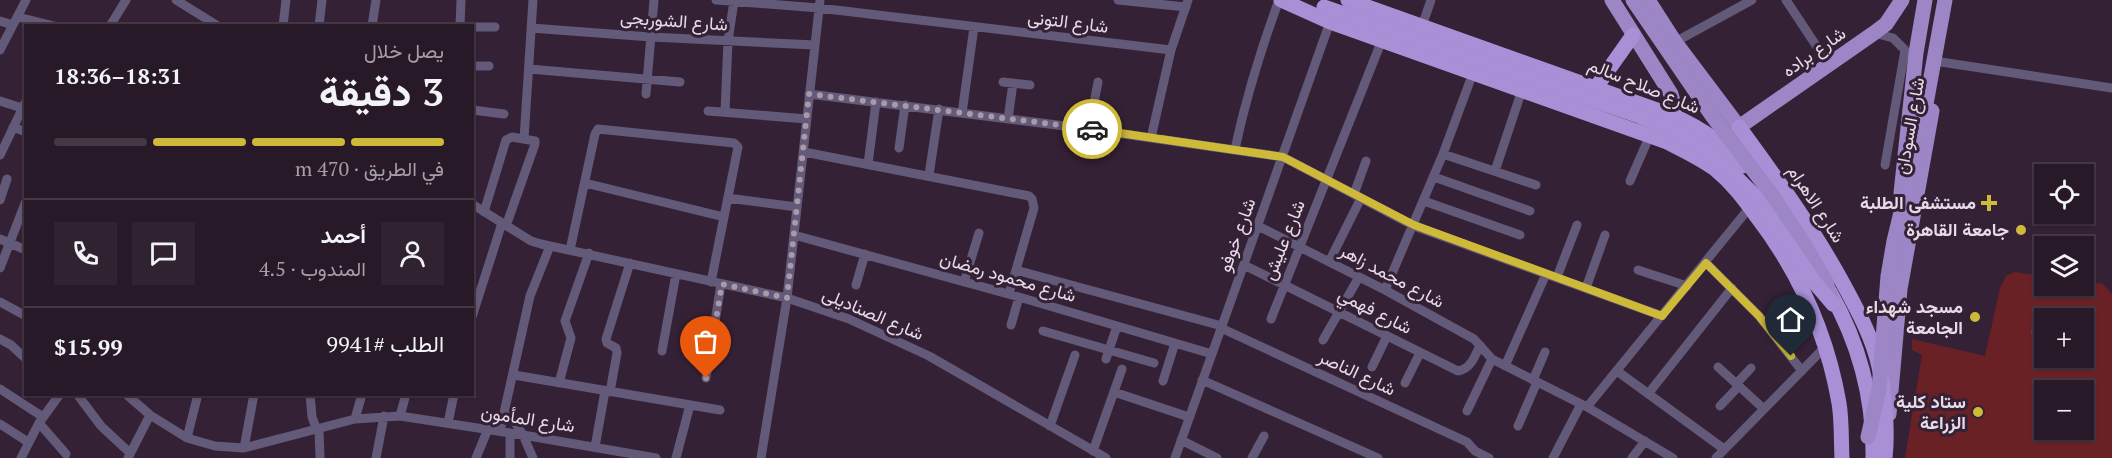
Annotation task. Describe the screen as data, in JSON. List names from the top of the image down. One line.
{"streets":{"highway":["شارع صلاح سالم","شارع الاهرام"],"main road":["شارع براده","شارع السودان"],"street":["شارع الشوربجى","شارع التونى","شارع خوفو","شارع عليش","شارع محمد زاهر","شارع محمود رمضان","شارع فهمي","شارع الصناديلى","شارع الناصر","شارع المأمون"]},"crossings":[["شارع براده","شارع الاهرام"],["شارع السودان","شارع الاهرام"],["شارع خوفو","شارع محمد زاهر"],["شارع خوفو","شارع محمود رمضان"],["شارع خوفو","شارع فهمي"],["شارع خوفو","شارع الناصر"],["شارع عليش","شارع محمد زاهر"],["شارع عليش","شارع فهمي"],["شارع محمد زاهر","شارع فهمي"]],"places":{"health":["مستشفى الطلبة"],"other":["جامعة القاهرة","مسجد شهداء الجامعة","ستاد كلية الزراعة"]},"page":{"heading":["3 دقيقة","يصل خلال","18:31–18:36"],"panel":["أحمد","المندوب · 4.5","الطلب #9941","$15.99"],"bar":"في الطريق · 470 m","map_buttons":["+","−"]}}
